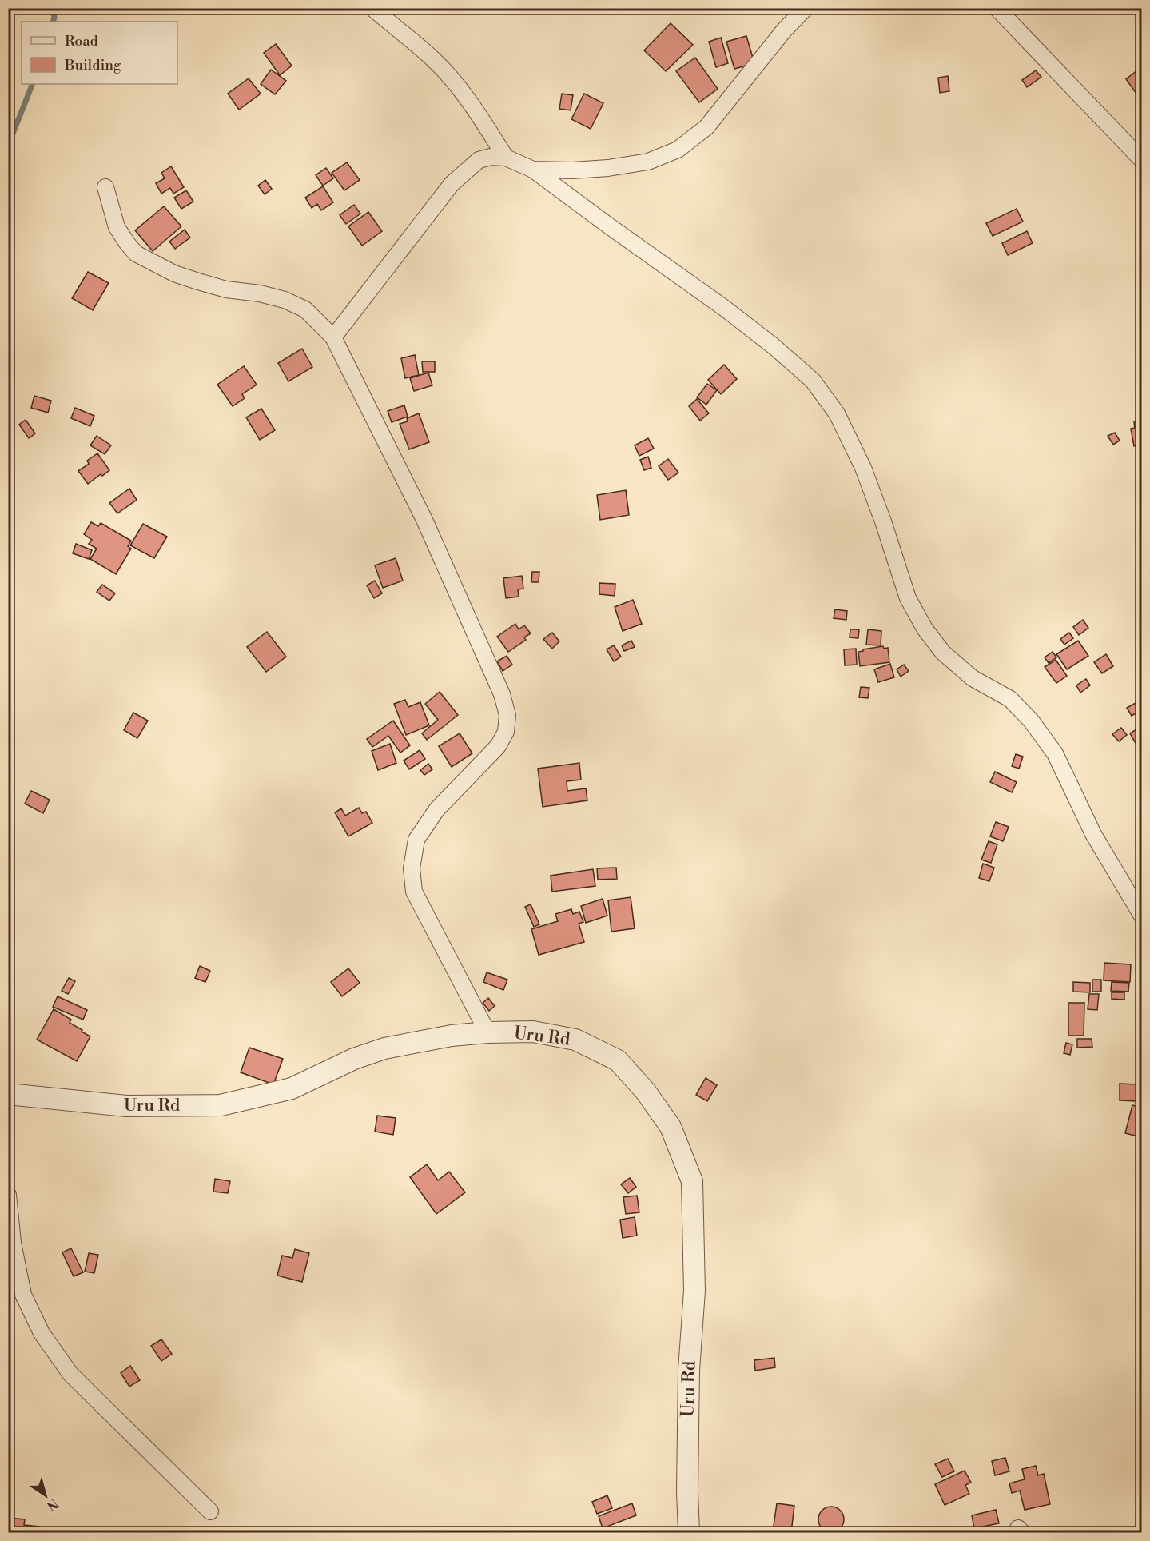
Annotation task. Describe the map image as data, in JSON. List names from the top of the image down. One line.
{"streets":{"street":["Uru Rd"]},"legend":["Road","Building"],"north":"bottom right"}
